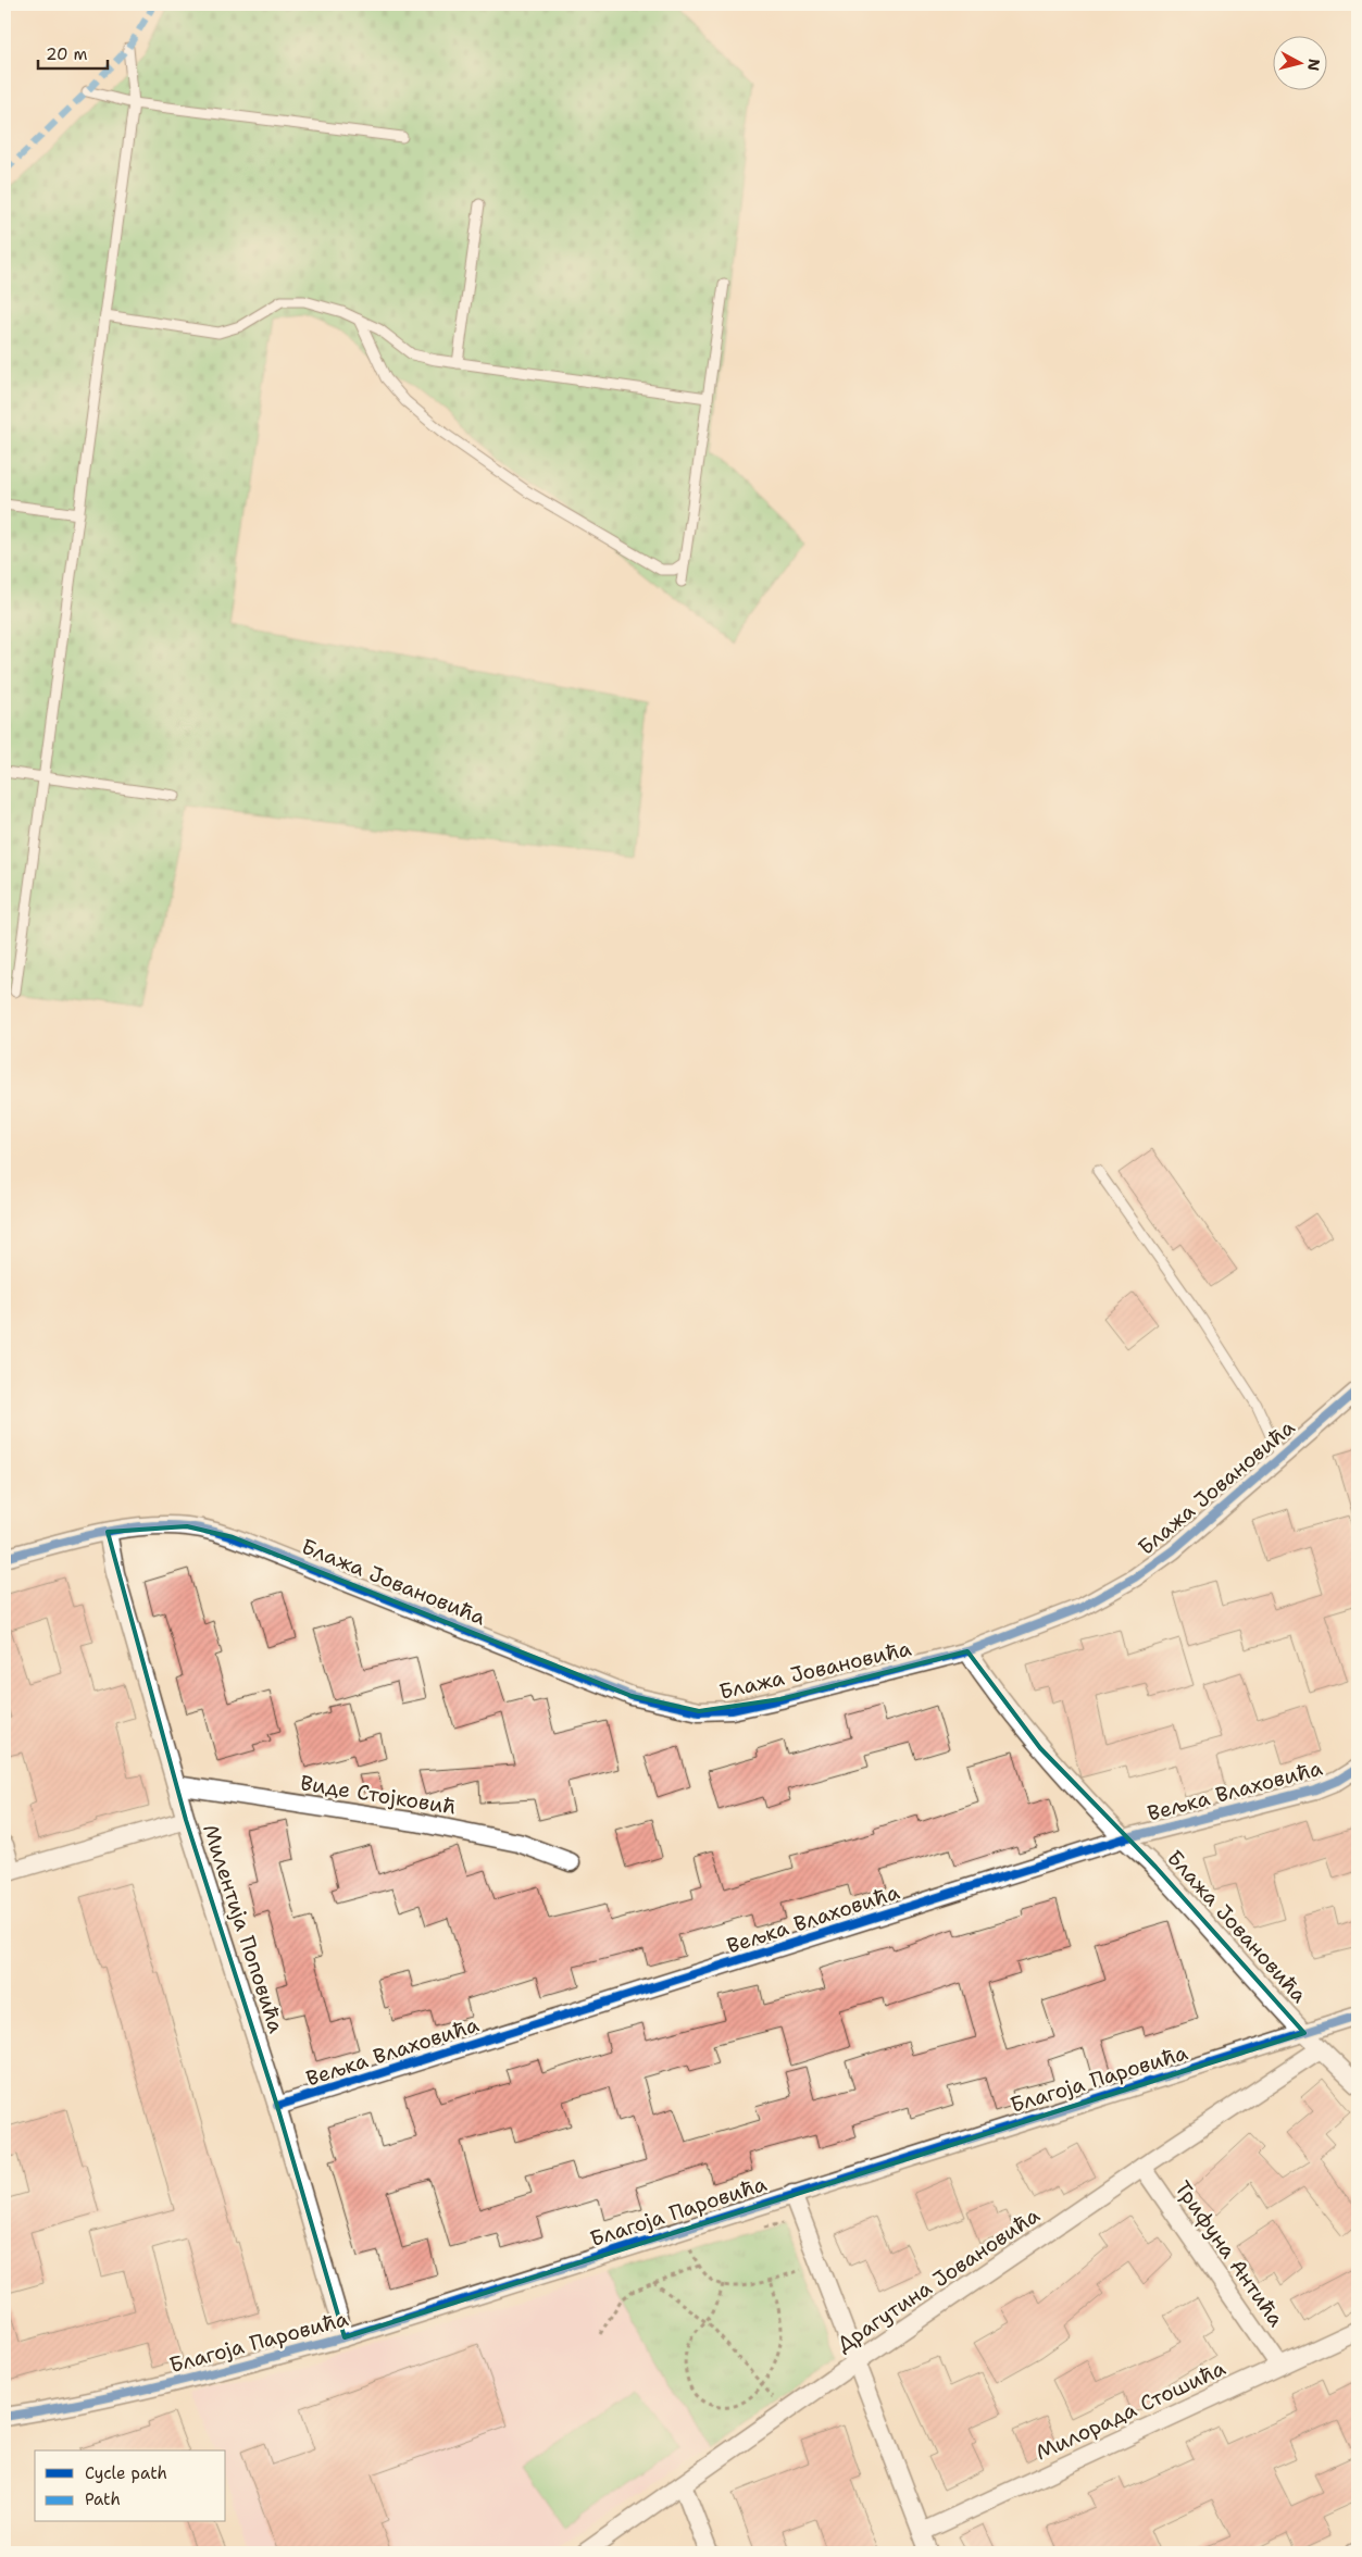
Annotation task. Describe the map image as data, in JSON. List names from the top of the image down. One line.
{"streets":{"street":["Блажа Јовановића","Вељка Влаховића","Виде Стојковић","Милентија Поповића","Благоја Паровића","Трифуна Антића","Драгутина Јовановића","Милорада Стошића"]},"crossings":[["Блажа Јовановића","Вељка Влаховића"],["Блажа Јовановића","Милентија Поповића"],["Блажа Јовановића","Благоја Паровића"],["Блажа Јовановића","Драгутина Јовановића"],["Вељка Влаховића","Милентија Поповића"],["Виде Стојковић","Милентија Поповића"],["Милентија Поповића","Благоја Паровића"],["Трифуна Антића","Драгутина Јовановића"],["Трифуна Антића","Милорада Стошића"]],"legend":["Cycle path","Path"],"scale_bar":"20 m","north":"right"}
